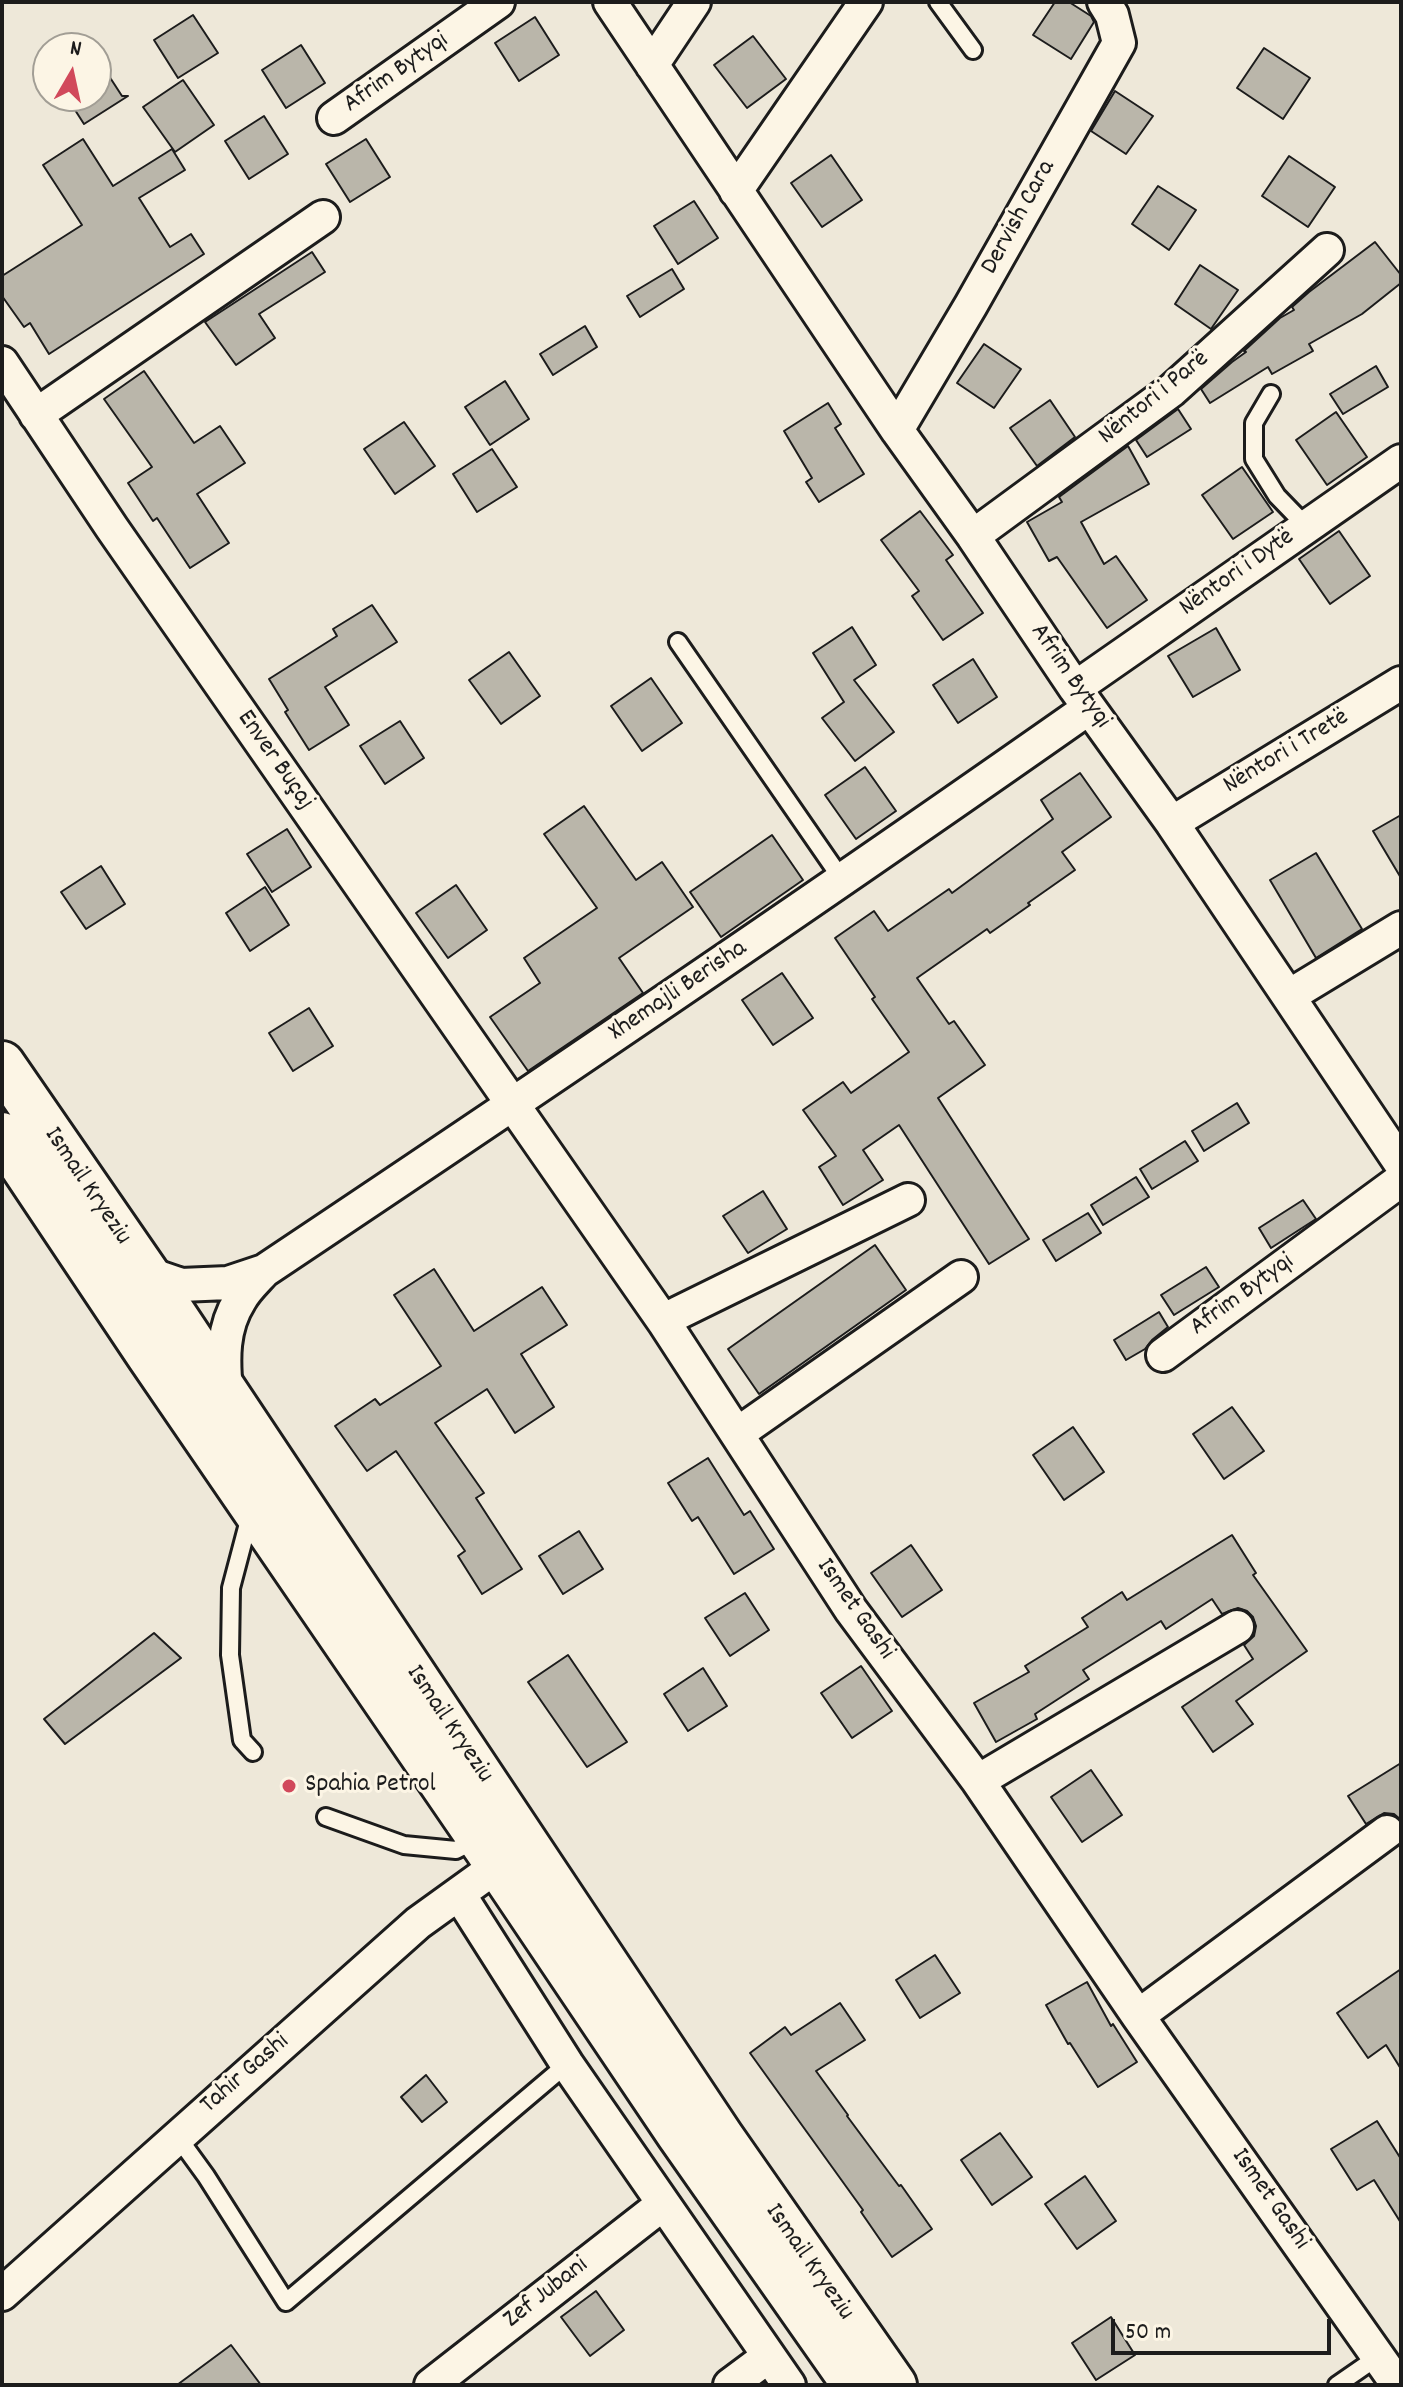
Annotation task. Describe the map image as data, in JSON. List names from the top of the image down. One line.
{"streets":{"main road":["Ismail Kryeziu"],"street":["Afrim Bytyqi","Dervish Cara","Nëntori i Parë","Nëntori i Dytë","Nëntori i Tretë","Enver Buçaj","Xhemajli Berisha","Ismet Gashi","Tahir Gashi","Zef Jubani"]},"crossings":[["Afrim Bytyqi","Dervish Cara"],["Afrim Bytyqi","Nëntori i Parë"],["Afrim Bytyqi","Nëntori i Dytë"],["Afrim Bytyqi","Nëntori i Tretë"],["Afrim Bytyqi","Xhemajli Berisha"],["Nëntori i Dytë","Xhemajli Berisha"],["Enver Buçaj","Xhemajli Berisha"],["Enver Buçaj","Ismet Gashi"],["Xhemajli Berisha","Ismail Kryeziu"],["Xhemajli Berisha","Ismet Gashi"],["Ismail Kryeziu","Tahir Gashi"]],"places":["Spahia Petrol"],"scale_bar":"50 m","north":"top"}
